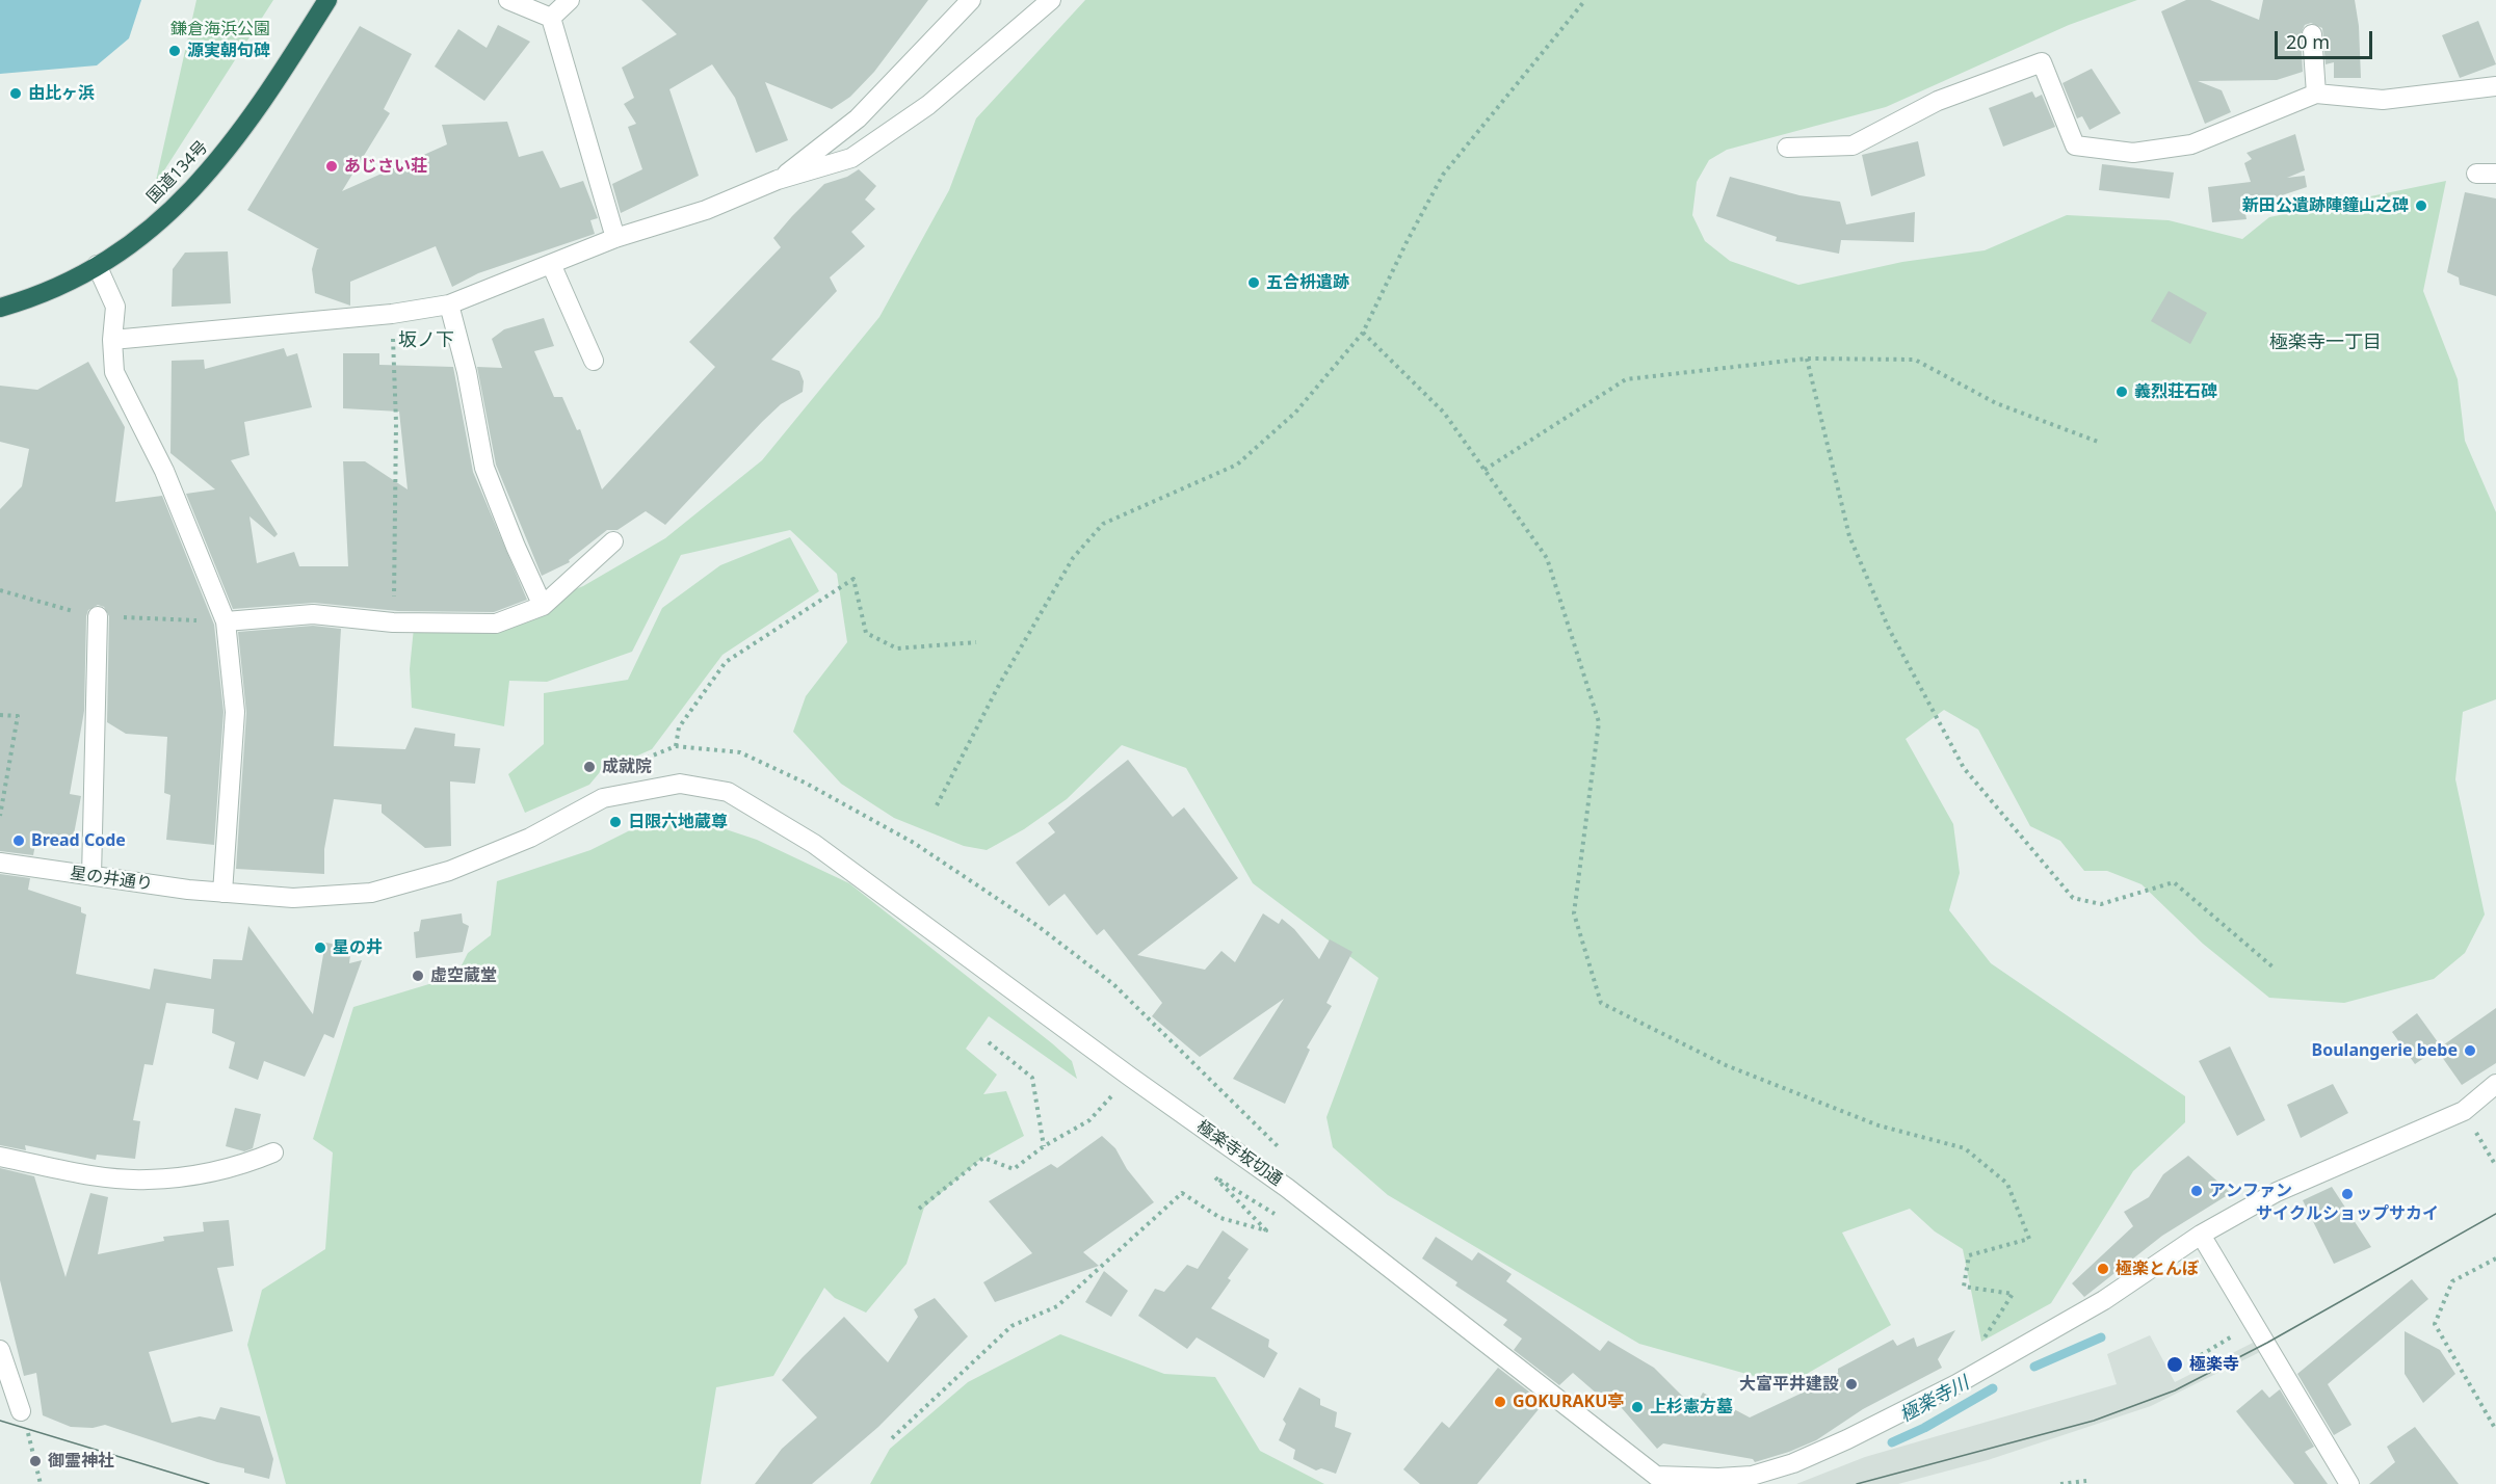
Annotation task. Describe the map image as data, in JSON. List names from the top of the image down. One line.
{"streets":{"highway":["国道134号"],"street":["星の井通り","極楽寺坂切通"]},"crossings":[["星の井通り","極楽寺坂切通"]],"districts":["坂ノ下","極楽寺一丁目"],"water":["極楽寺川"],"parks":["鎌倉海浜公園"],"places":["源実朝句碑","由比ヶ浜","あじさい荘","新田公遺跡陣鐘山之碑","五合枡遺跡","義烈荘石碑","成就院","日限六地蔵尊","Bread Code","星の井","虚空蔵堂","Boulangerie bebe","アンファン","サイクルショップサカイ","極楽とんぼ","極楽寺","大富平井建設","GOKURAKU亭","上杉憲方墓","御霊神社"],"scale_bar":"20 m"}
